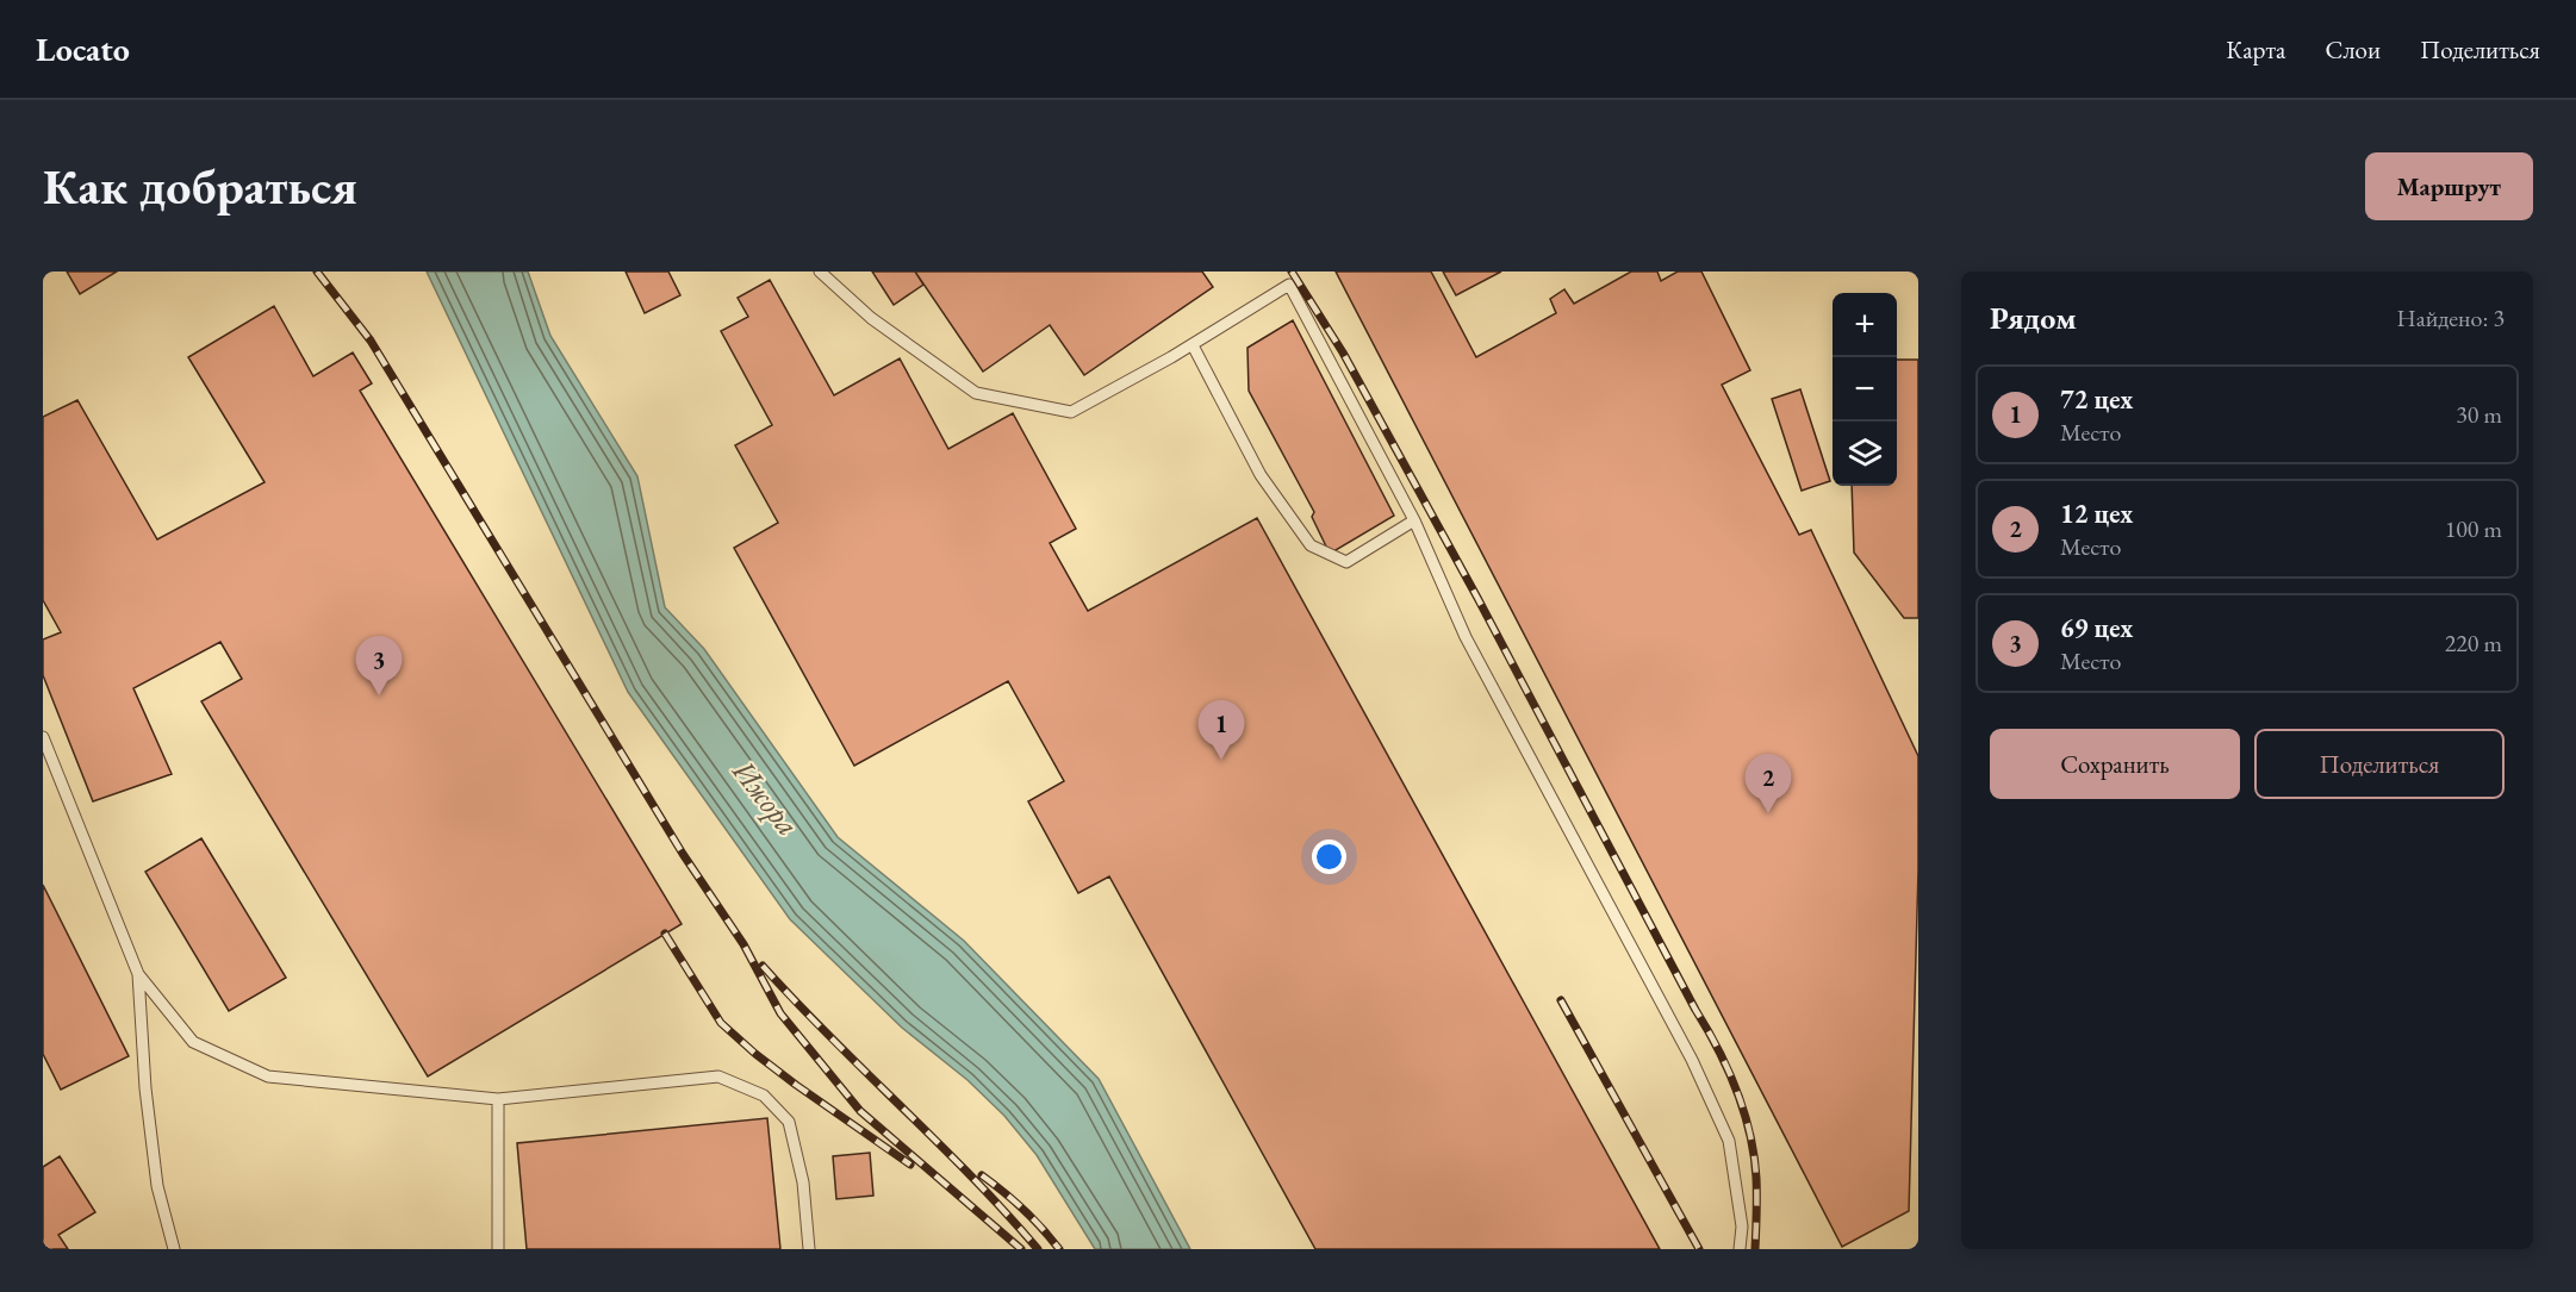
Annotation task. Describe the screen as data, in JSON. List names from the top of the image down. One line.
{"water":["Ижора"],"page":{"header":"Locato","nav":["Карта","Слои","Поделиться"],"buttons":["Маршрут",["Сохранить","Поделиться"]],"title":"Как добраться","heading":["Рядом","Найдено: 3"],"map_buttons":["+","−"],"list":[{"mark":"1","name":"72 цех","note":"Место","value":"30 m"},{"mark":"2","name":"12 цех","note":"Место","value":"100 m"},{"mark":"3","name":"69 цех","note":"Место","value":"220 m"}],"pins":["3","1","2"]}}
